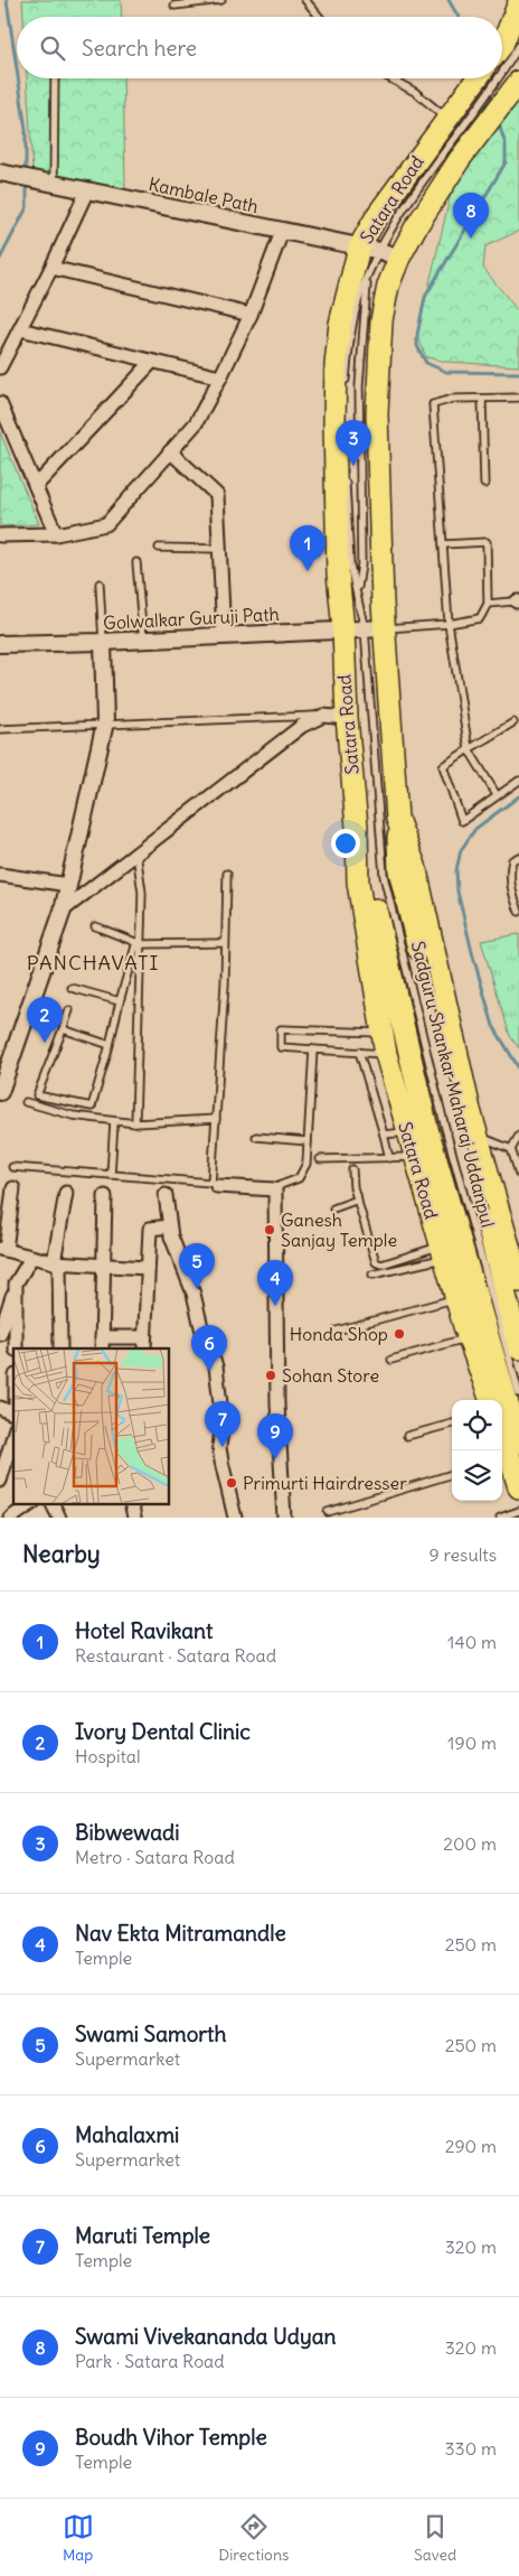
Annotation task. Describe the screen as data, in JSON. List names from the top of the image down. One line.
{"streets":{"highway":["Satara Road","Sadguru Shankar Maharaj Uddanpul"],"street":["Kambale Path","Golwalkar Guruji Path"]},"crossings":[["Kambale Path","Satara Road"],["Satara Road","Golwalkar Guruji Path"],["Satara Road","Sadguru Shankar Maharaj Uddanpul"]],"districts":["PANCHAVATI"],"places":["Ganesh Sanjay Temple","Honda Shop","Sohan Store","Primurti Hairdresser"],"page":{"search":"Search here","pins":["8","3","1","2","5","4","6","7","9"],"heading":["Nearby","9 results"],"list":[{"mark":"1","name":"Hotel Ravikant","note":"Restaurant · Satara Road","value":"140 m"},{"mark":"2","name":"Ivory Dental Clinic","note":"Hospital","value":"190 m"},{"mark":"3","name":"Bibwewadi","note":"Metro · Satara Road","value":"200 m"},{"mark":"4","name":"Nav Ekta Mitramandle","note":"Temple","value":"250 m"},{"mark":"5","name":"Swami Samorth","note":"Supermarket","value":"250 m"},{"mark":"6","name":"Mahalaxmi","note":"Supermarket","value":"290 m"},{"mark":"7","name":"Maruti Temple","note":"Temple","value":"320 m"},{"mark":"8","name":"Swami Vivekananda Udyan","note":"Park · Satara Road","value":"320 m"},{"mark":"9","name":"Boudh Vihor Temple","note":"Temple","value":"330 m"}],"nav":["Map","Directions","Saved"]}}
